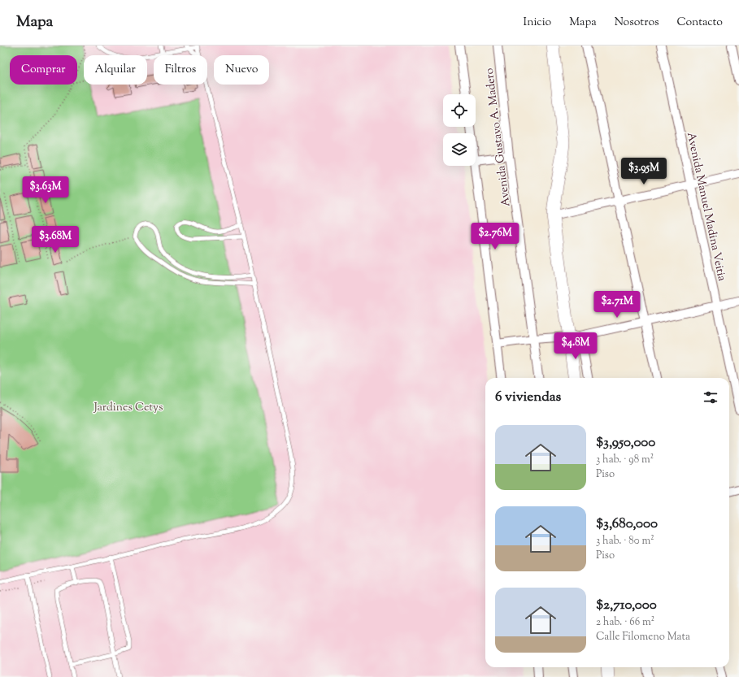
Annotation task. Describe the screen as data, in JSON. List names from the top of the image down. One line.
{"streets":{"street":["Avenida Gustavo A. Madero","Avenida Manuel Madina Veitia"]},"parks":["Jardines Cetys"],"page":{"header":"Mapa","nav":["Inicio","Mapa","Nosotros","Contacto"],"chip":["Comprar","Alquilar","Filtros","Nuevo"],"price":["$3.95M","$3.63M","$2.76M","$3.68M","$2.71M","$4.8M"],"heading":"6 viviendas","list":[{"name":"$3,950,000","note":"3 hab. · 98 m² · Piso"},{"name":"$3,680,000","note":"3 hab. · 80 m² · Piso"},{"name":"$2,710,000","note":"2 hab. · 66 m² · Calle Filomeno Mata"}]}}
